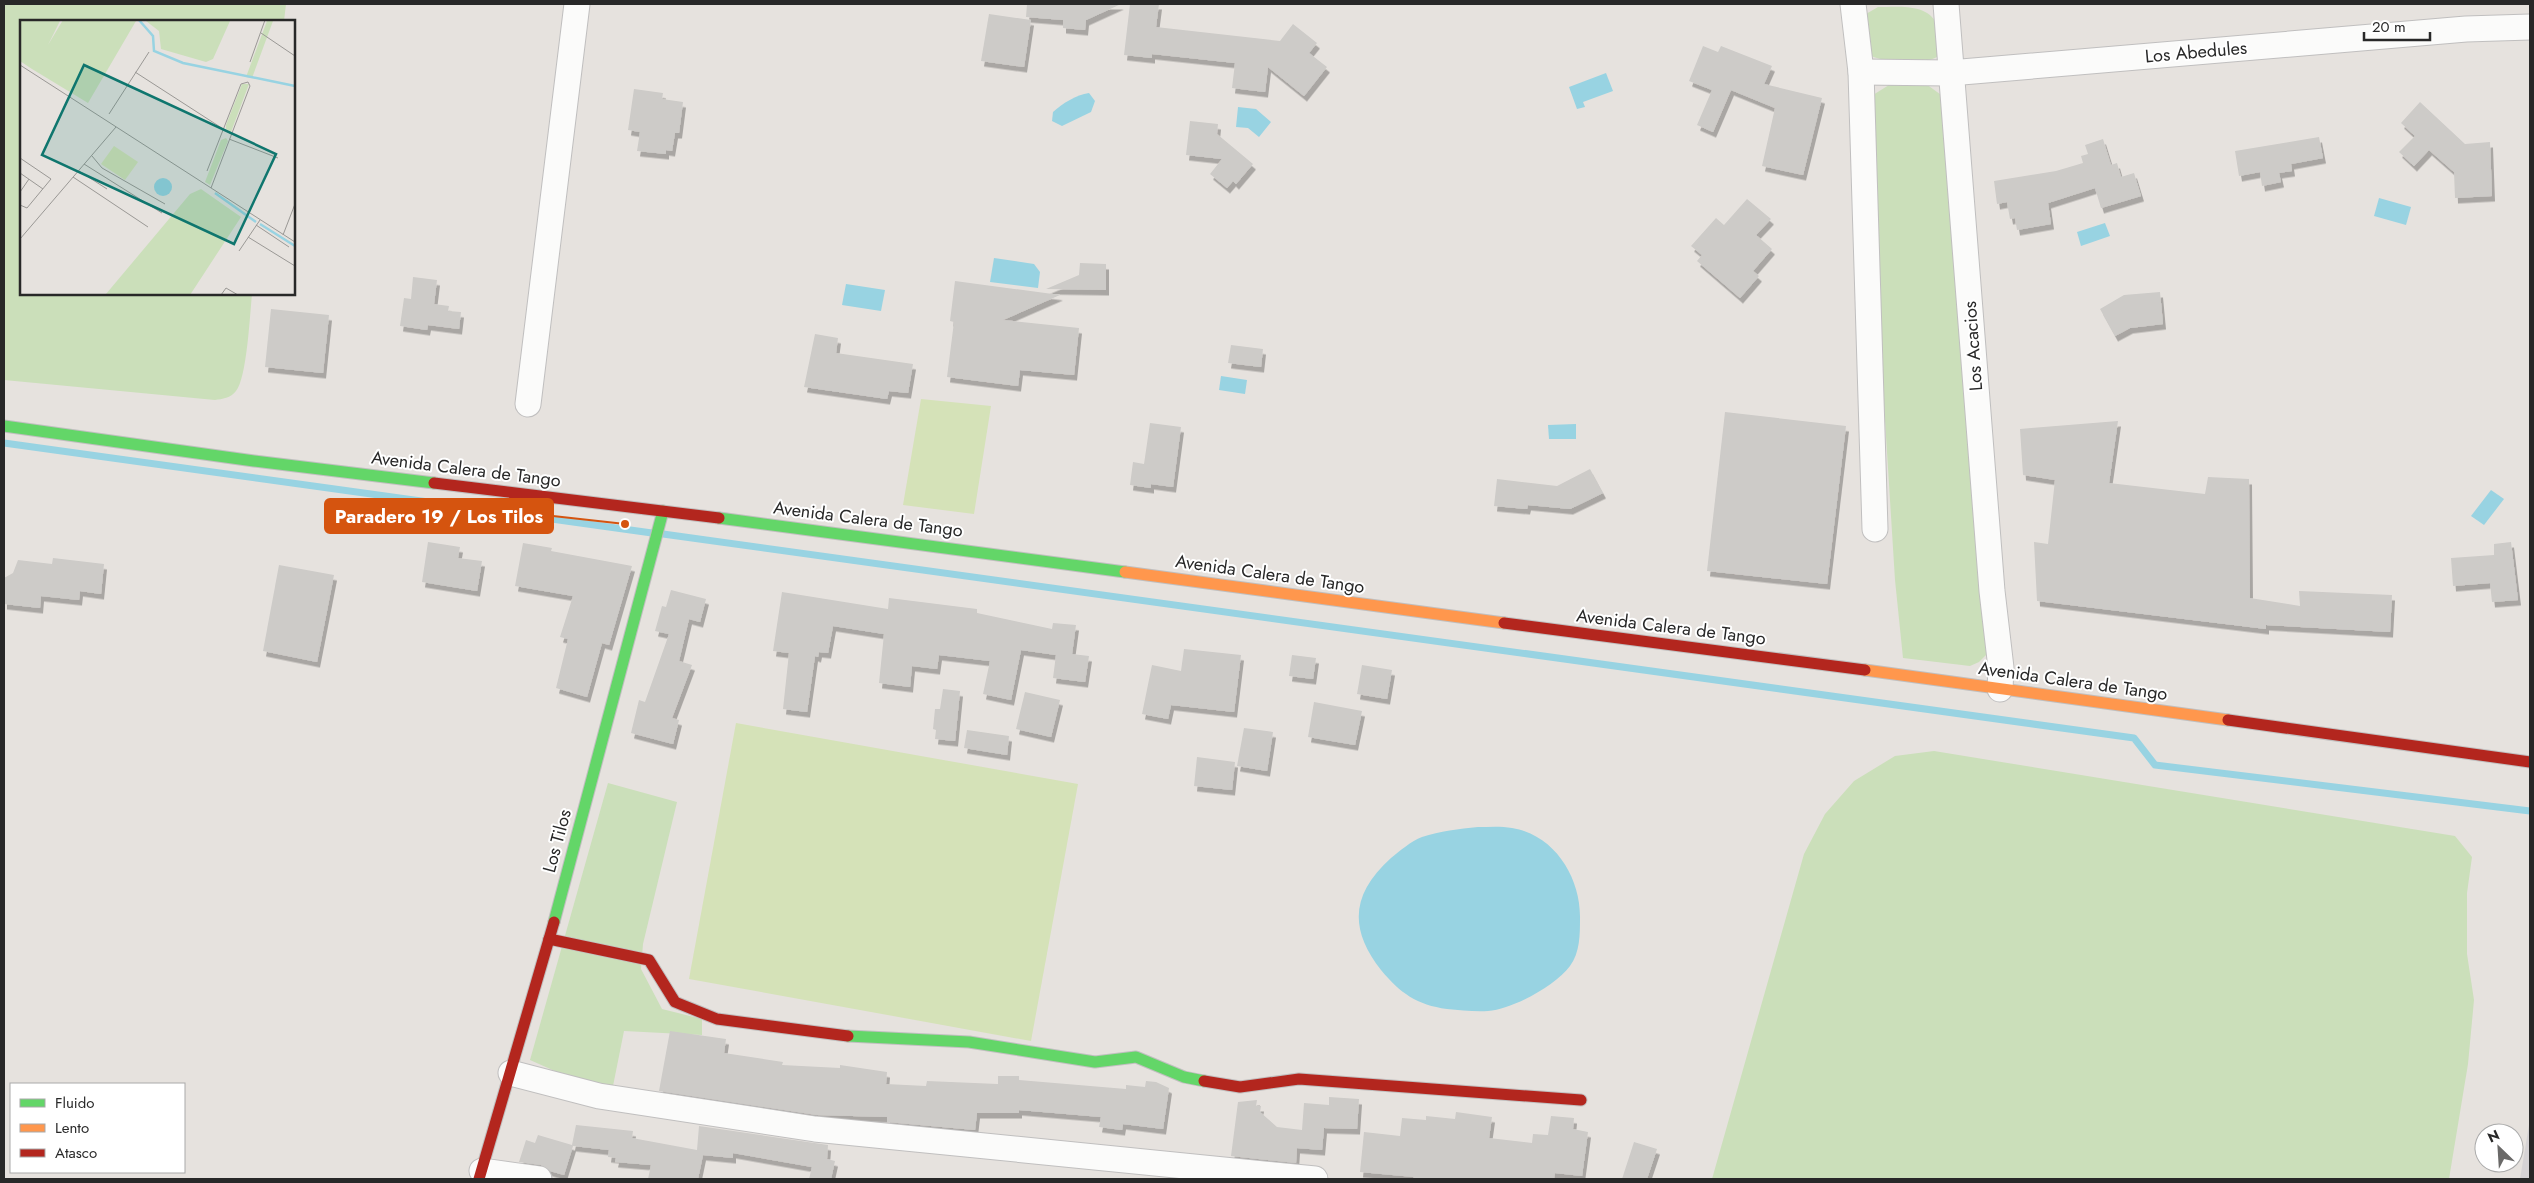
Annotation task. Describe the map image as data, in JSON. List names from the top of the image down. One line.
{"streets":{"main road":["Avenida Calera de Tango","Los Tilos"],"street":["Los Abedules","Los Acacios"]},"crossings":[["Los Abedules","Los Acacios"],["Los Acacios","Avenida Calera de Tango"],["Avenida Calera de Tango","Los Tilos"]],"places":["Paradero 19 / Los Tilos"],"legend":["Fluido","Lento","Atasco"],"scale_bar":"20 m","north":"top left"}
